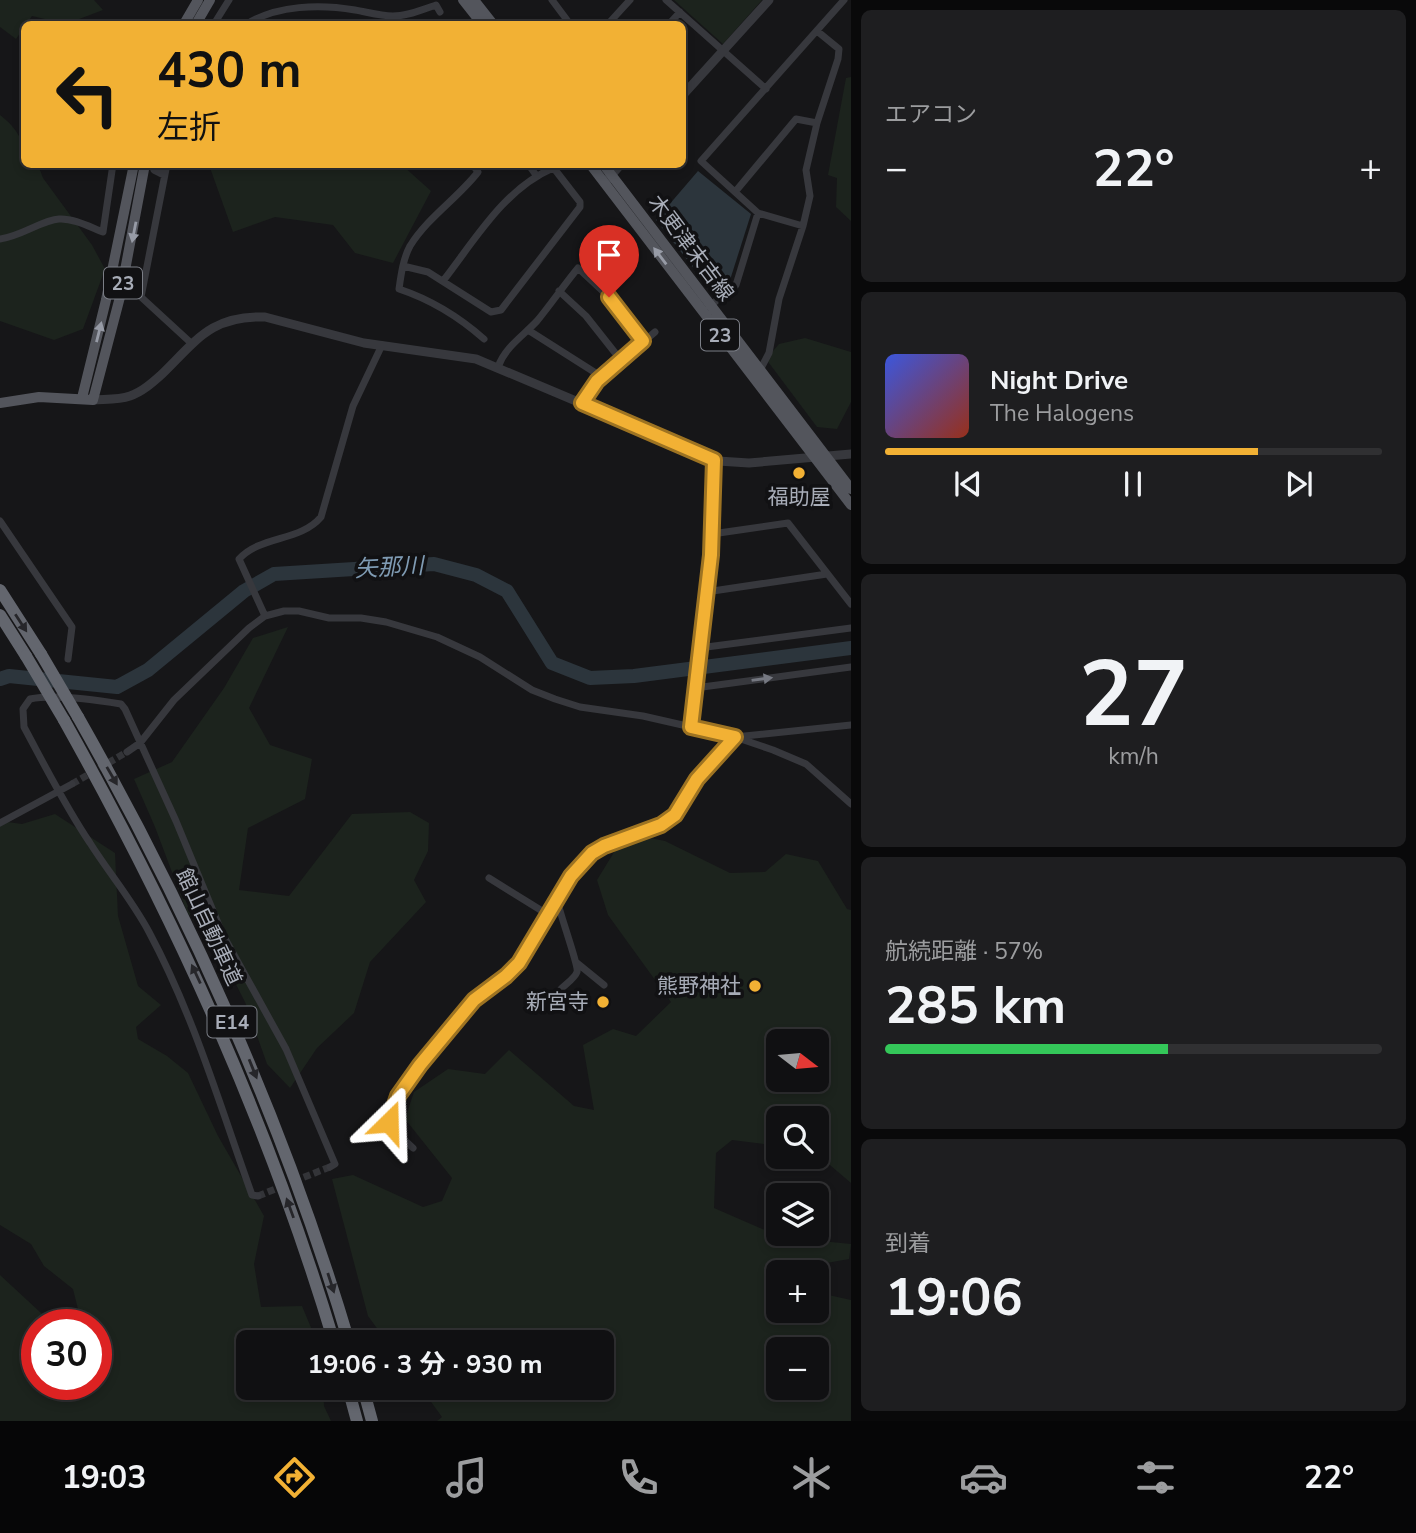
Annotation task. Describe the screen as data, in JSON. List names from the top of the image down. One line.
{"streets":{"highway":["館山自動車道","E14"],"main road":["木更津末吉線","23"]},"water":["矢那川"],"places":["福助屋","熊野神社","新宮寺"],"north":"right","page":{"tile":["エアコン",["27","km/h"],["航続距離 · 57%","285 km"],["到着","19:06"]],"turn":["430 m","左折"],"heat":["−","22°","+"],"song":["Night Drive","The Halogens"],"map_buttons":["+","−"],"limit":"30","trip":"19:06 · 3 分 · 930 m","tabs":["19:03","22°"]}}
